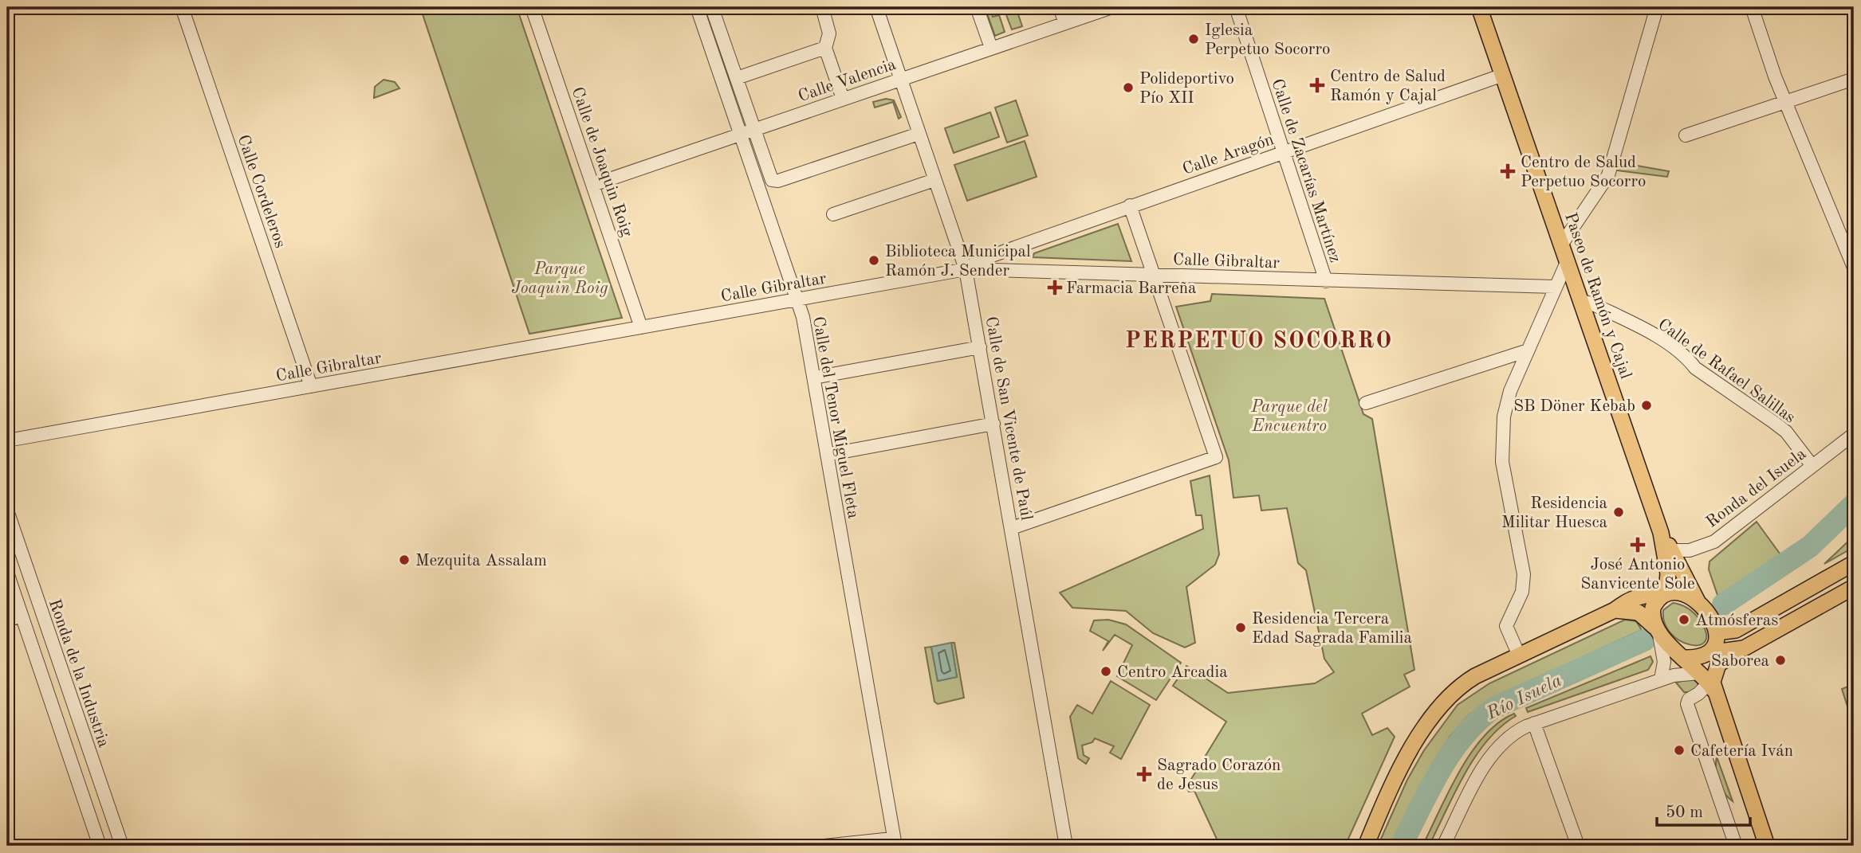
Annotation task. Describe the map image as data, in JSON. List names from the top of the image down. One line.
{"streets":{"main road":["Paseo de Ramón y Cajal"],"street":["Calle Valencia","Calle Aragón","Calle de Joaquin Roig","Calle de Zacarías Martínez","Calle Cordeleros","Calle Gibraltar","Calle de Rafael Salillas","Calle del Tenor Miguel Fleta","Calle de San Vicente de Paúl","Ronda del Isuela","Ronda de la Industria"]},"crossings":[["Calle Valencia","Calle de Joaquin Roig"],["Calle Valencia","Calle del Tenor Miguel Fleta"],["Calle Valencia","Calle de San Vicente de Paúl"],["Calle Aragón","Calle de Zacarías Martínez"],["Calle Aragón","Calle Gibraltar"],["Calle Aragón","Paseo de Ramón y Cajal"],["Calle Aragón","Calle de San Vicente de Paúl"],["Calle de Joaquin Roig","Calle Gibraltar"],["Calle de Zacarías Martínez","Calle Gibraltar"],["Calle Cordeleros","Calle Gibraltar"],["Calle Gibraltar","Calle del Tenor Miguel Fleta"],["Calle Gibraltar","Calle de San Vicente de Paúl"],["Paseo de Ramón y Cajal","Calle de Rafael Salillas"],["Paseo de Ramón y Cajal","Ronda del Isuela"],["Calle de Rafael Salillas","Ronda del Isuela"]],"districts":["PERPETUO SOCORRO"],"water":["Río Isuela"],"parks":["Parque Joaquin Roig","Parque del Encuentro"],"places":{"other":["Iglesia Perpetuo Socorro","Polideportivo Pío XII","Biblioteca Municipal Ramón J. Sender","SB Döner Kebab","Residencia Militar Huesca","Mezquita Assalam","Atmósferas","Residencia Tercera Edad Sagrada Familia","Saborea","Centro Arcadia","Cafetería Iván"],"health":["Centro de Salud Ramón y Cajal","Centro de Salud Perpetuo Socorro","Farmacia Barreña","José Antonio Sanvicente Sole","Sagrado Corazón de Jesus"]},"scale_bar":"50 m"}
